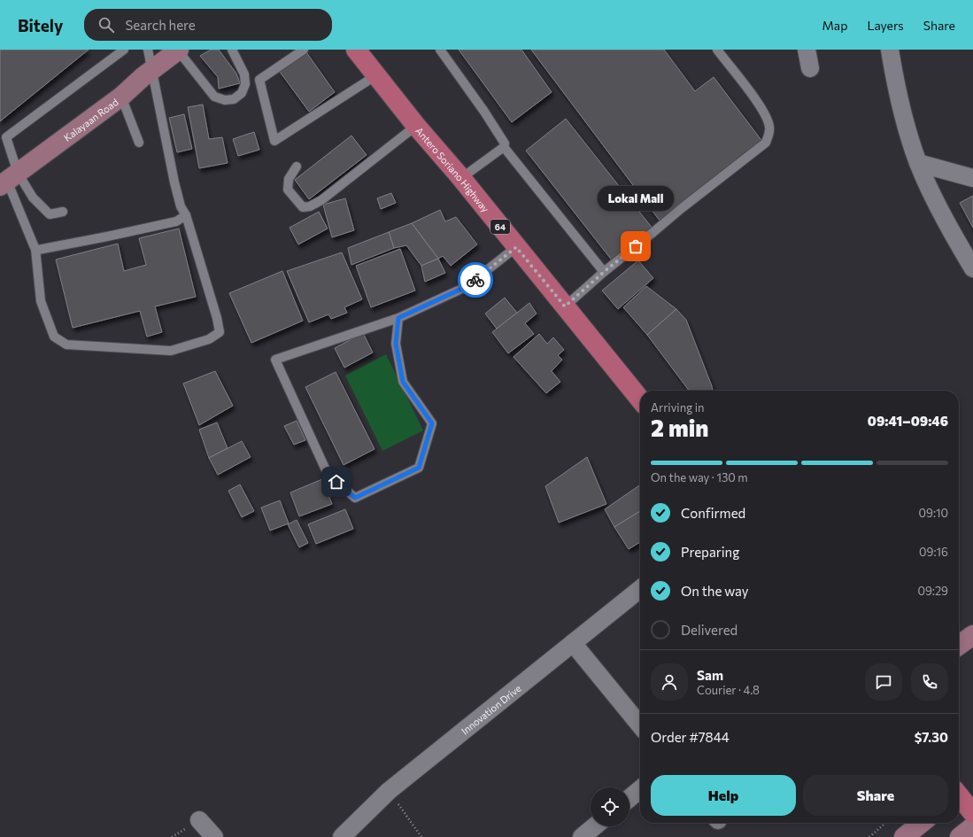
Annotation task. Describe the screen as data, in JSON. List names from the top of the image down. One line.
{"streets":{"main road":["Kalayaan Road","Antero Soriano Highway","64"],"street":["Innovation Drive"]},"places":["Lokal Mall"],"page":{"header":"Bitely","search":"Search here","nav":["Map","Layers","Share"],"bubble":"Lokal Mall","heading":["2 min","Arriving in","09:41–09:46"],"panel":["Sam","Courier · 4.8","Order #7844","$7.30"],"bar":"On the way · 130 m","list":[["Confirmed","09:10"],["Preparing","09:16"],["On the way","09:29"],"Delivered"],"buttons":["Help","Share"]}}
